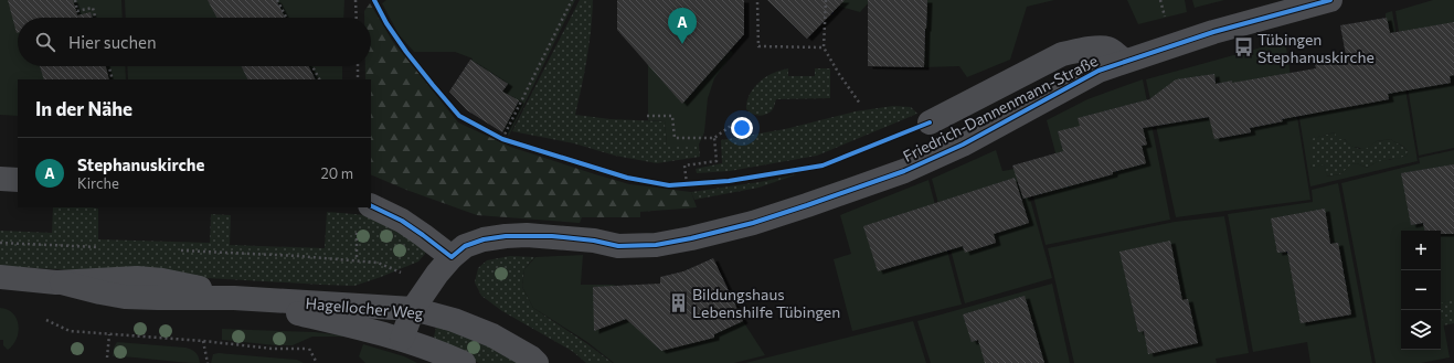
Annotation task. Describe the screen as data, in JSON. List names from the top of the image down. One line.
{"streets":{"street":["Friedrich-Dannenmann-Straße","Hagellocher Weg"]},"crossings":[["Friedrich-Dannenmann-Straße","Hagellocher Weg"]],"places":{"bus stop":["Tübingen Stephanuskirche"],"building":["Bildungshaus Lebenshilfe Tübingen"]},"page":{"pins":"A","search":"Hier suchen","heading":"In der Nähe","list":[{"mark":"A","name":"Stephanuskirche","note":"Kirche","value":"20 m"}],"map_buttons":["+","−"]}}
